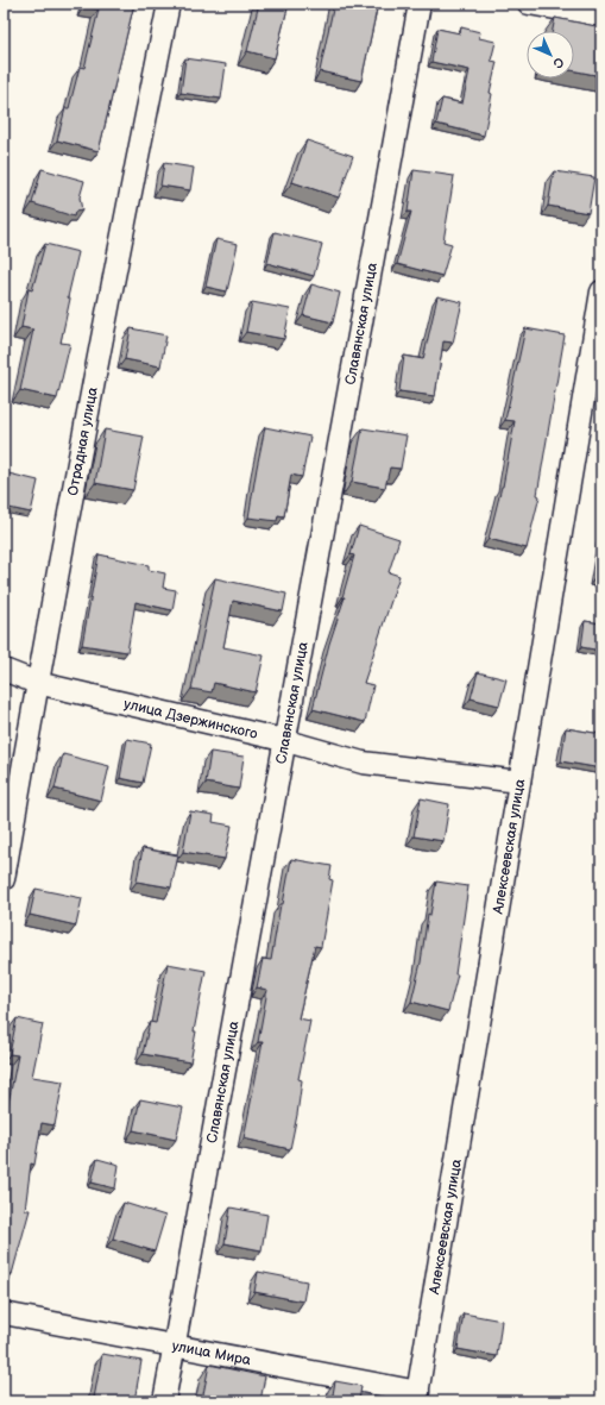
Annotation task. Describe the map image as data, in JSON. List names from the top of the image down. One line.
{"streets":{"street":["Славянская улица","Отрадная улица","улица Дзержинского","Алексеевская улица","улица Мира"]},"crossings":[["Славянская улица","улица Дзержинского"],["Славянская улица","улица Мира"],["Отрадная улица","улица Дзержинского"],["улица Дзержинского","Алексеевская улица"],["Алексеевская улица","улица Мира"]],"north":"bottom right"}
